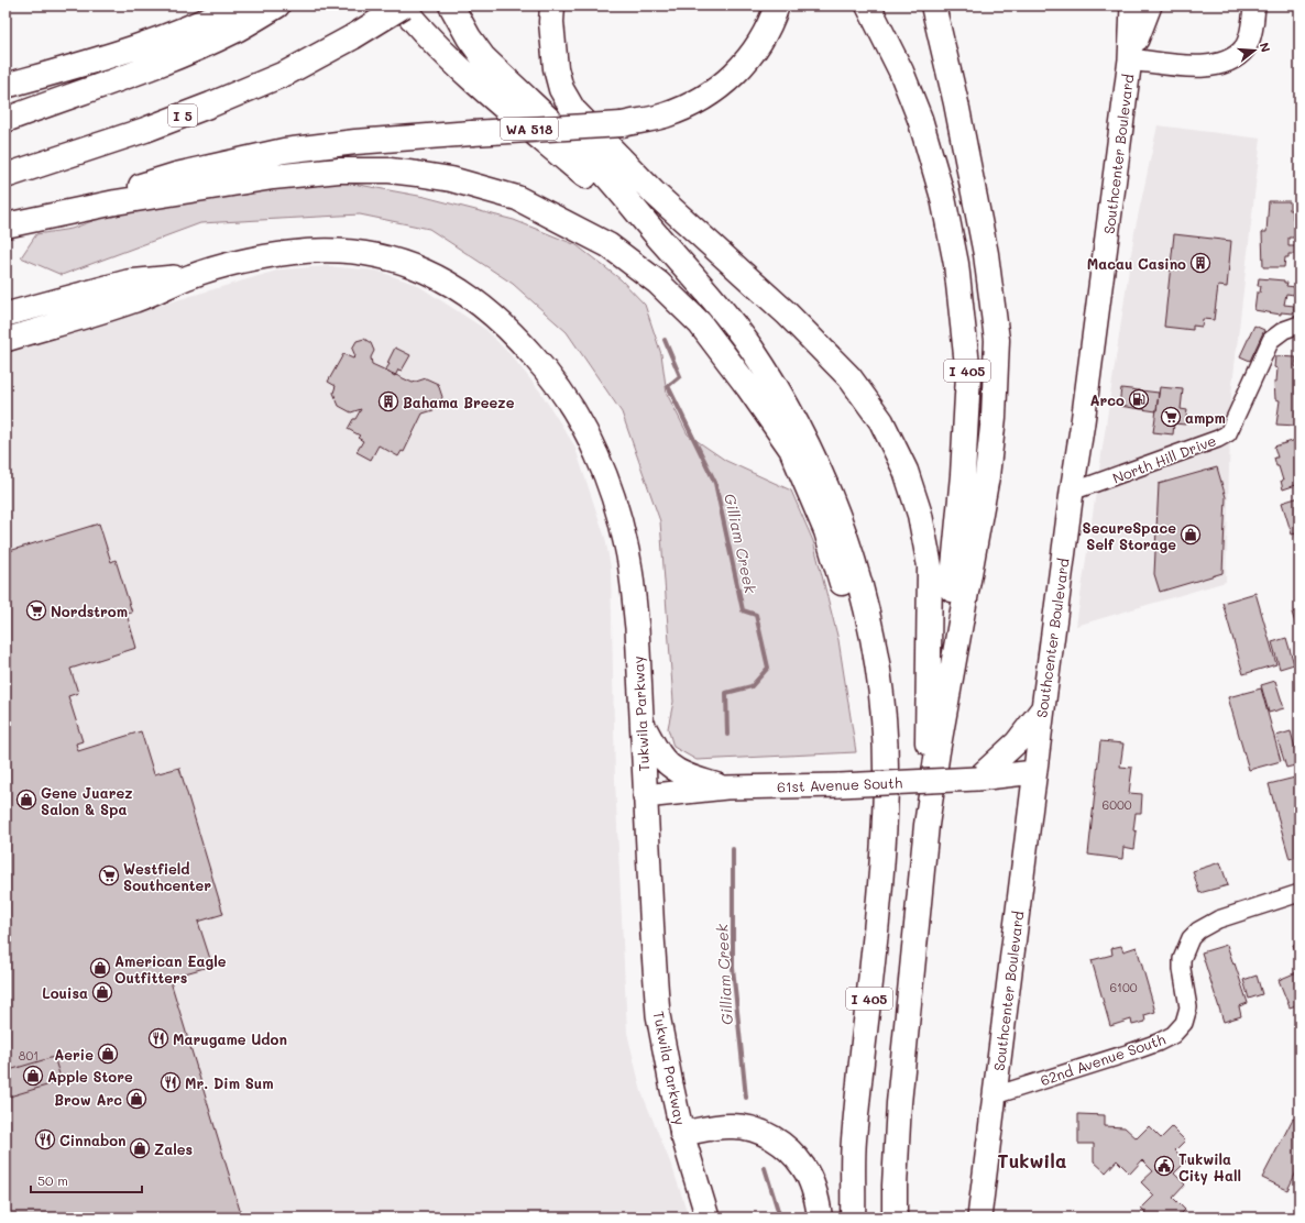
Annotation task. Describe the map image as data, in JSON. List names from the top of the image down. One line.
{"streets":{"highway":["I 5","WA 518","I 405"],"main road":["Southcenter Boulevard","Tukwila Parkway","61st Avenue South"],"street":["North Hill Drive","62nd Avenue South"]},"crossings":[["I 5","WA 518"],["WA 518","I 405"],["Southcenter Boulevard","North Hill Drive"],["Southcenter Boulevard","61st Avenue South"],["Southcenter Boulevard","62nd Avenue South"],["Tukwila Parkway","61st Avenue South"]],"districts":["Tukwila"],"water":["Gilliam Creek"],"places":{"building":["Macau Casino","Bahama Breeze"],"fuel station":["Arco"],"supermarket":["ampm","Nordstrom","Westfield Southcenter"],"shop":["SecureSpace Self Storage","Gene Juarez Salon & Spa","American Eagle Outfitters","Louisa","Aerie","Apple Store","Brow Arc","Zales"],"restaurant":["Marugame Udon","Mr. Dim Sum","Cinnabon"],"public building":["Tukwila City Hall"]},"house_numbers":["6000","6100","801"],"scale_bar":"50 m","north":"right"}
